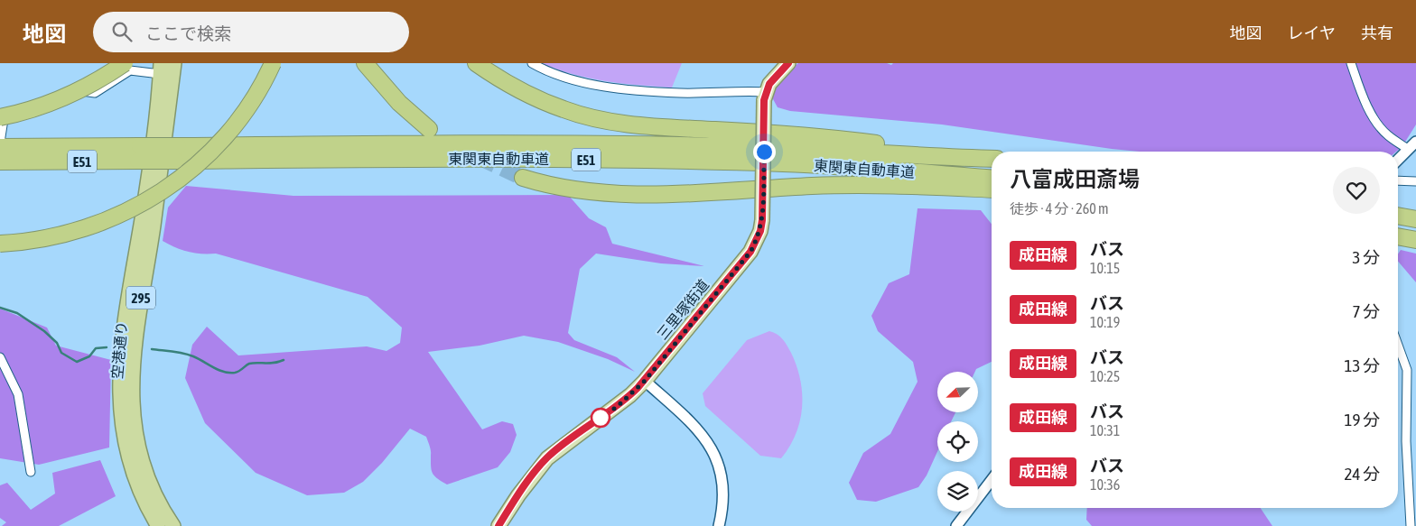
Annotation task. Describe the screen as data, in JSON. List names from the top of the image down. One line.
{"streets":{"highway":["東関東自動車道","E51","295","空港通り"],"main road":["三里塚街道"]},"lines":["bus line 成田線"],"north":"bottom left","page":{"header":"地図","search":"ここで検索","nav":["地図","レイヤ","共有"],"heading":["八富成田斎場","徒歩 · 4 分 · 260 m"],"list":[{"mark":"成田線","name":"バス","note":"10:15","value":"3 分"},{"mark":"成田線","name":"バス","note":"10:19","value":"7 分"},{"mark":"成田線","name":"バス","note":"10:25","value":"13 分"},{"mark":"成田線","name":"バス","note":"10:31","value":"19 分"},{"mark":"成田線","name":"バス","note":"10:36","value":"24 分"}]}}
